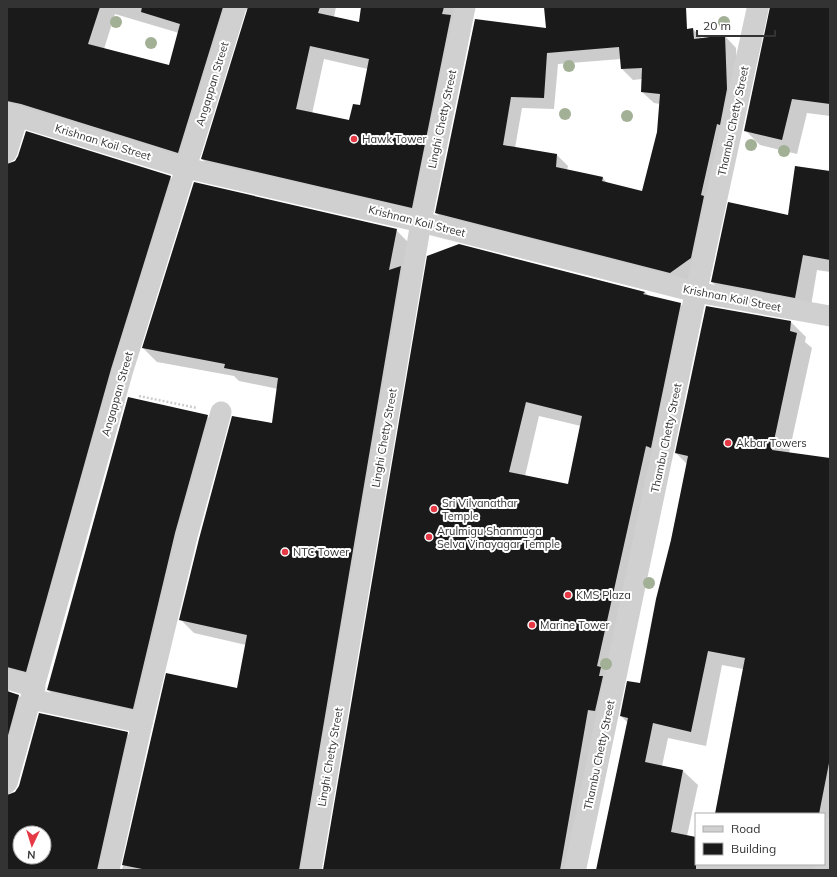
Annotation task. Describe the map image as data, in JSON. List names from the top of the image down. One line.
{"streets":{"street":["Angappan Street","Linghi Chetty Street","Thambu Chetty Street","Krishnan Koil Street"]},"crossings":[["Angappan Street","Krishnan Koil Street"],["Linghi Chetty Street","Krishnan Koil Street"],["Thambu Chetty Street","Krishnan Koil Street"]],"places":["Hawk Tower","Akbar Towers","Sri Vilvanathar Temple","Arulmigu Shanmuga Selva Vinayagar Temple","NTC Tower","KMS Plaza","Marine Tower"],"legend":["Road","Building"],"scale_bar":"20 m","north":"bottom"}
